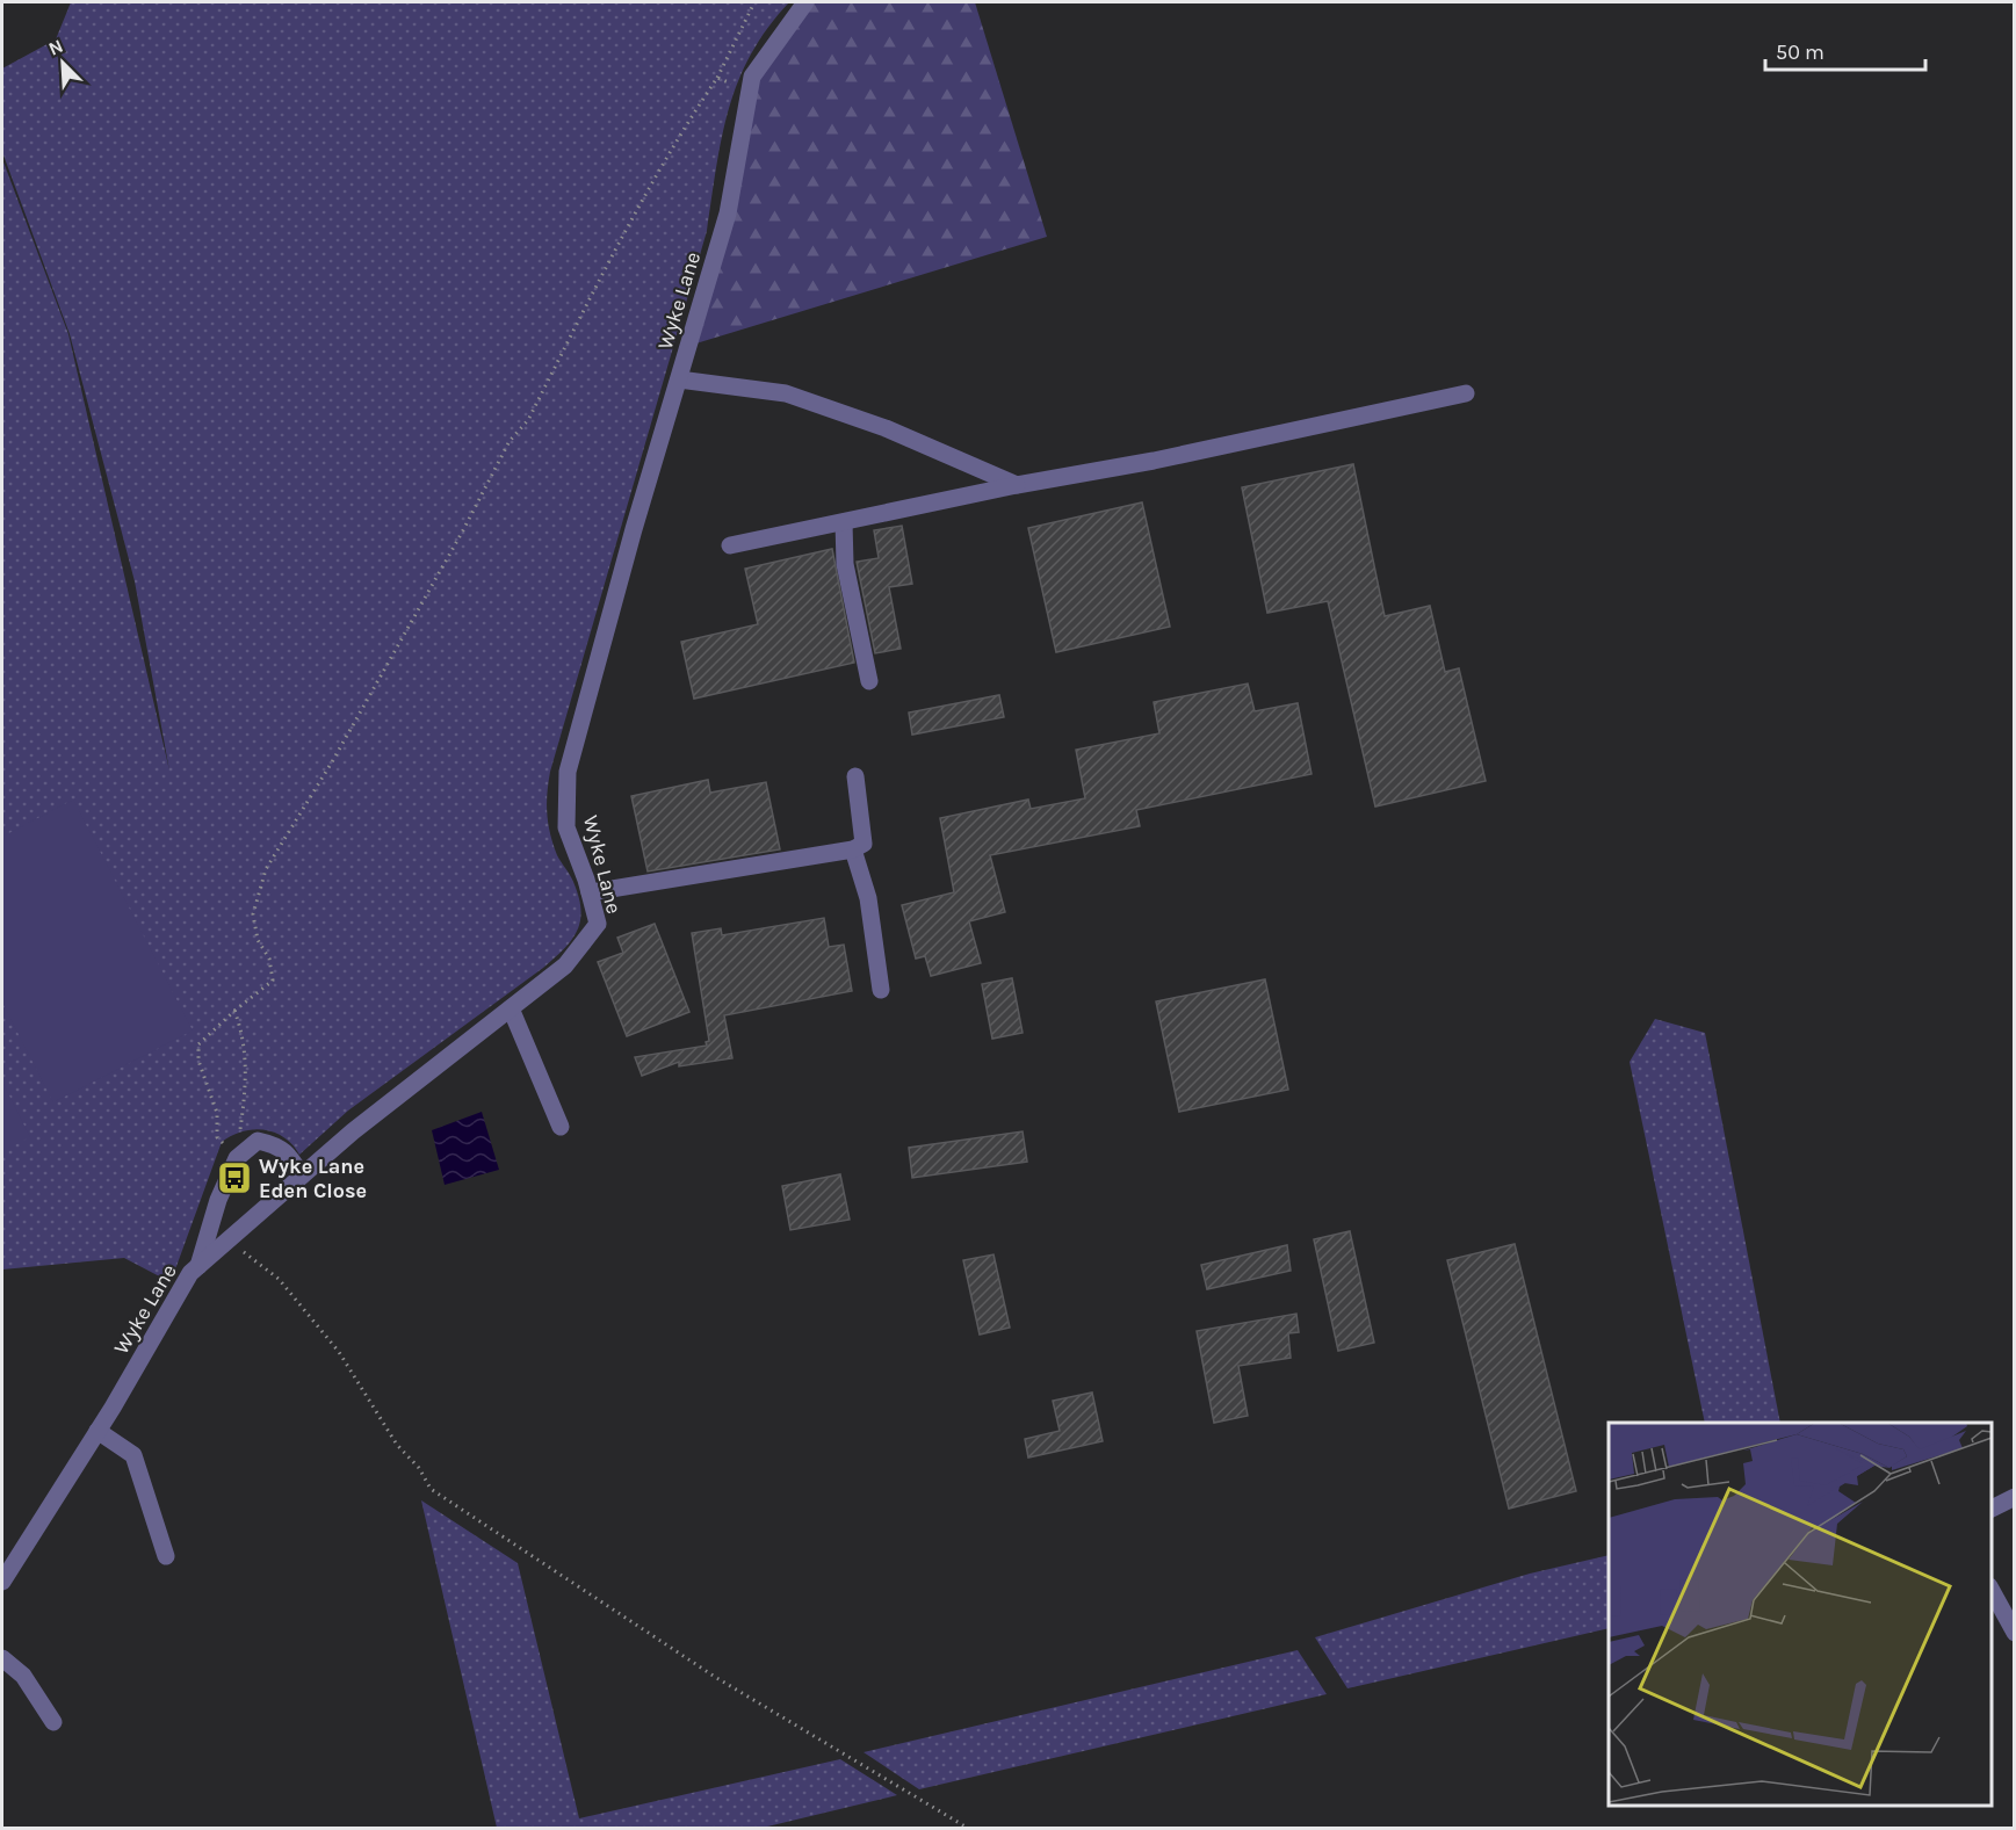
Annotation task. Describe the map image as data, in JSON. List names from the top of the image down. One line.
{"streets":{"street":["Wyke Lane"]},"places":{"bus stop":["Wyke Lane Eden Close"]},"scale_bar":"50 m","north":"top left"}
